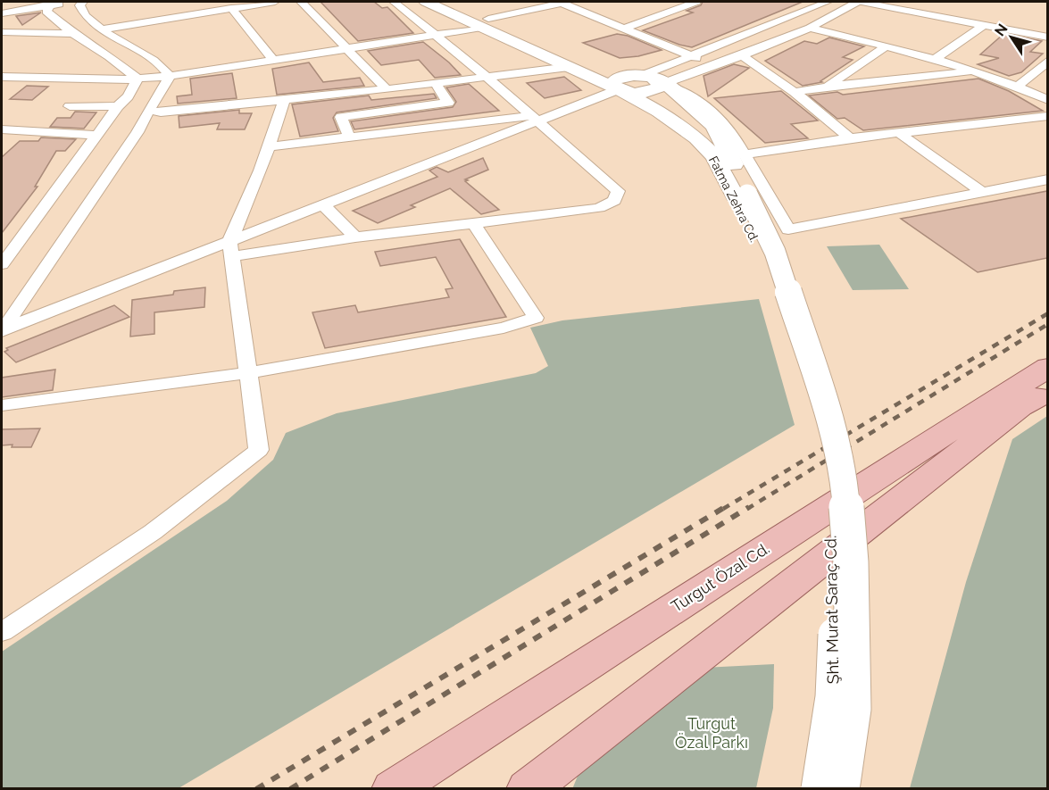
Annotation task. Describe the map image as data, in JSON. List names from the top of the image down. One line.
{"streets":{"main road":["Fatma Zehra Cd.","Turgut Özal Cd.","Şht. Murat Saraç Cd."]},"crossings":[["Fatma Zehra Cd.","Şht. Murat Saraç Cd."]],"parks":["Turgut Özal Parkı"],"north":"top left"}
